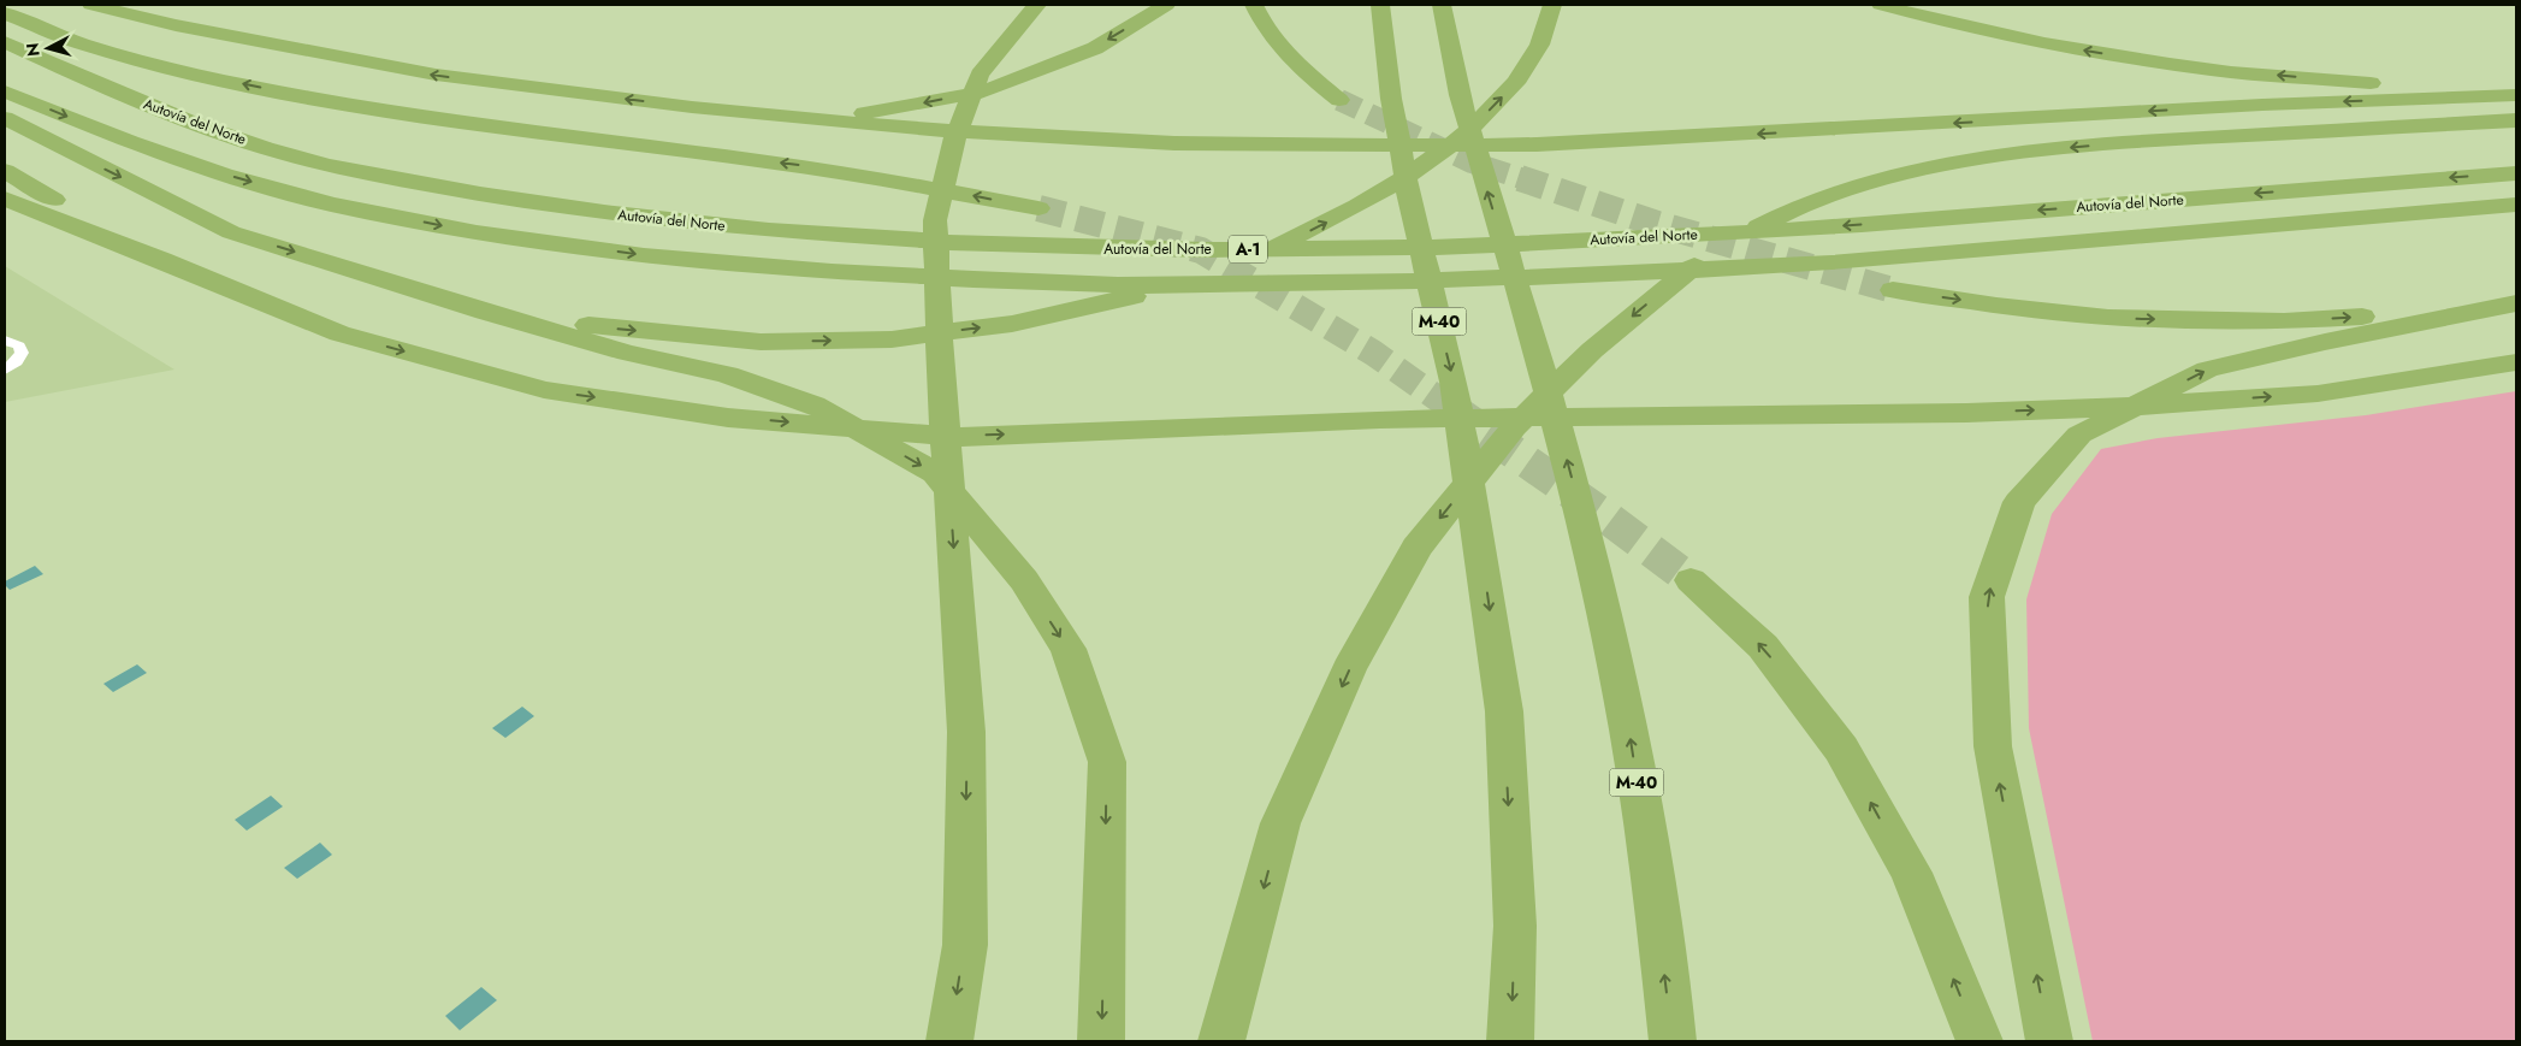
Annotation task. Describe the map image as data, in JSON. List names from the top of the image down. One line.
{"streets":{"highway":["Autovía del Norte","A-1","M-40"]},"north":"left"}
